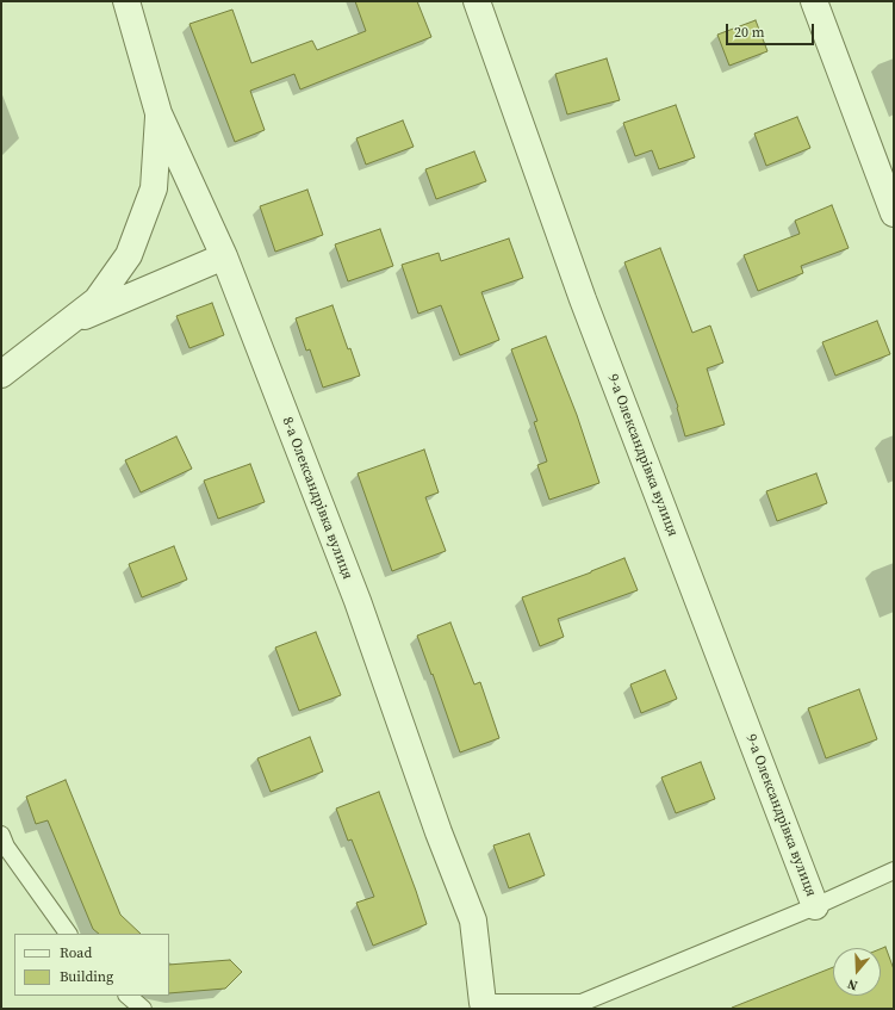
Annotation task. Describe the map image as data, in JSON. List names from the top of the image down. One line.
{"streets":{"street":["9-а Олександрівка вулиця","8-а Олександрівка вулиця"]},"legend":["Road","Building"],"scale_bar":"20 m","north":"bottom"}
